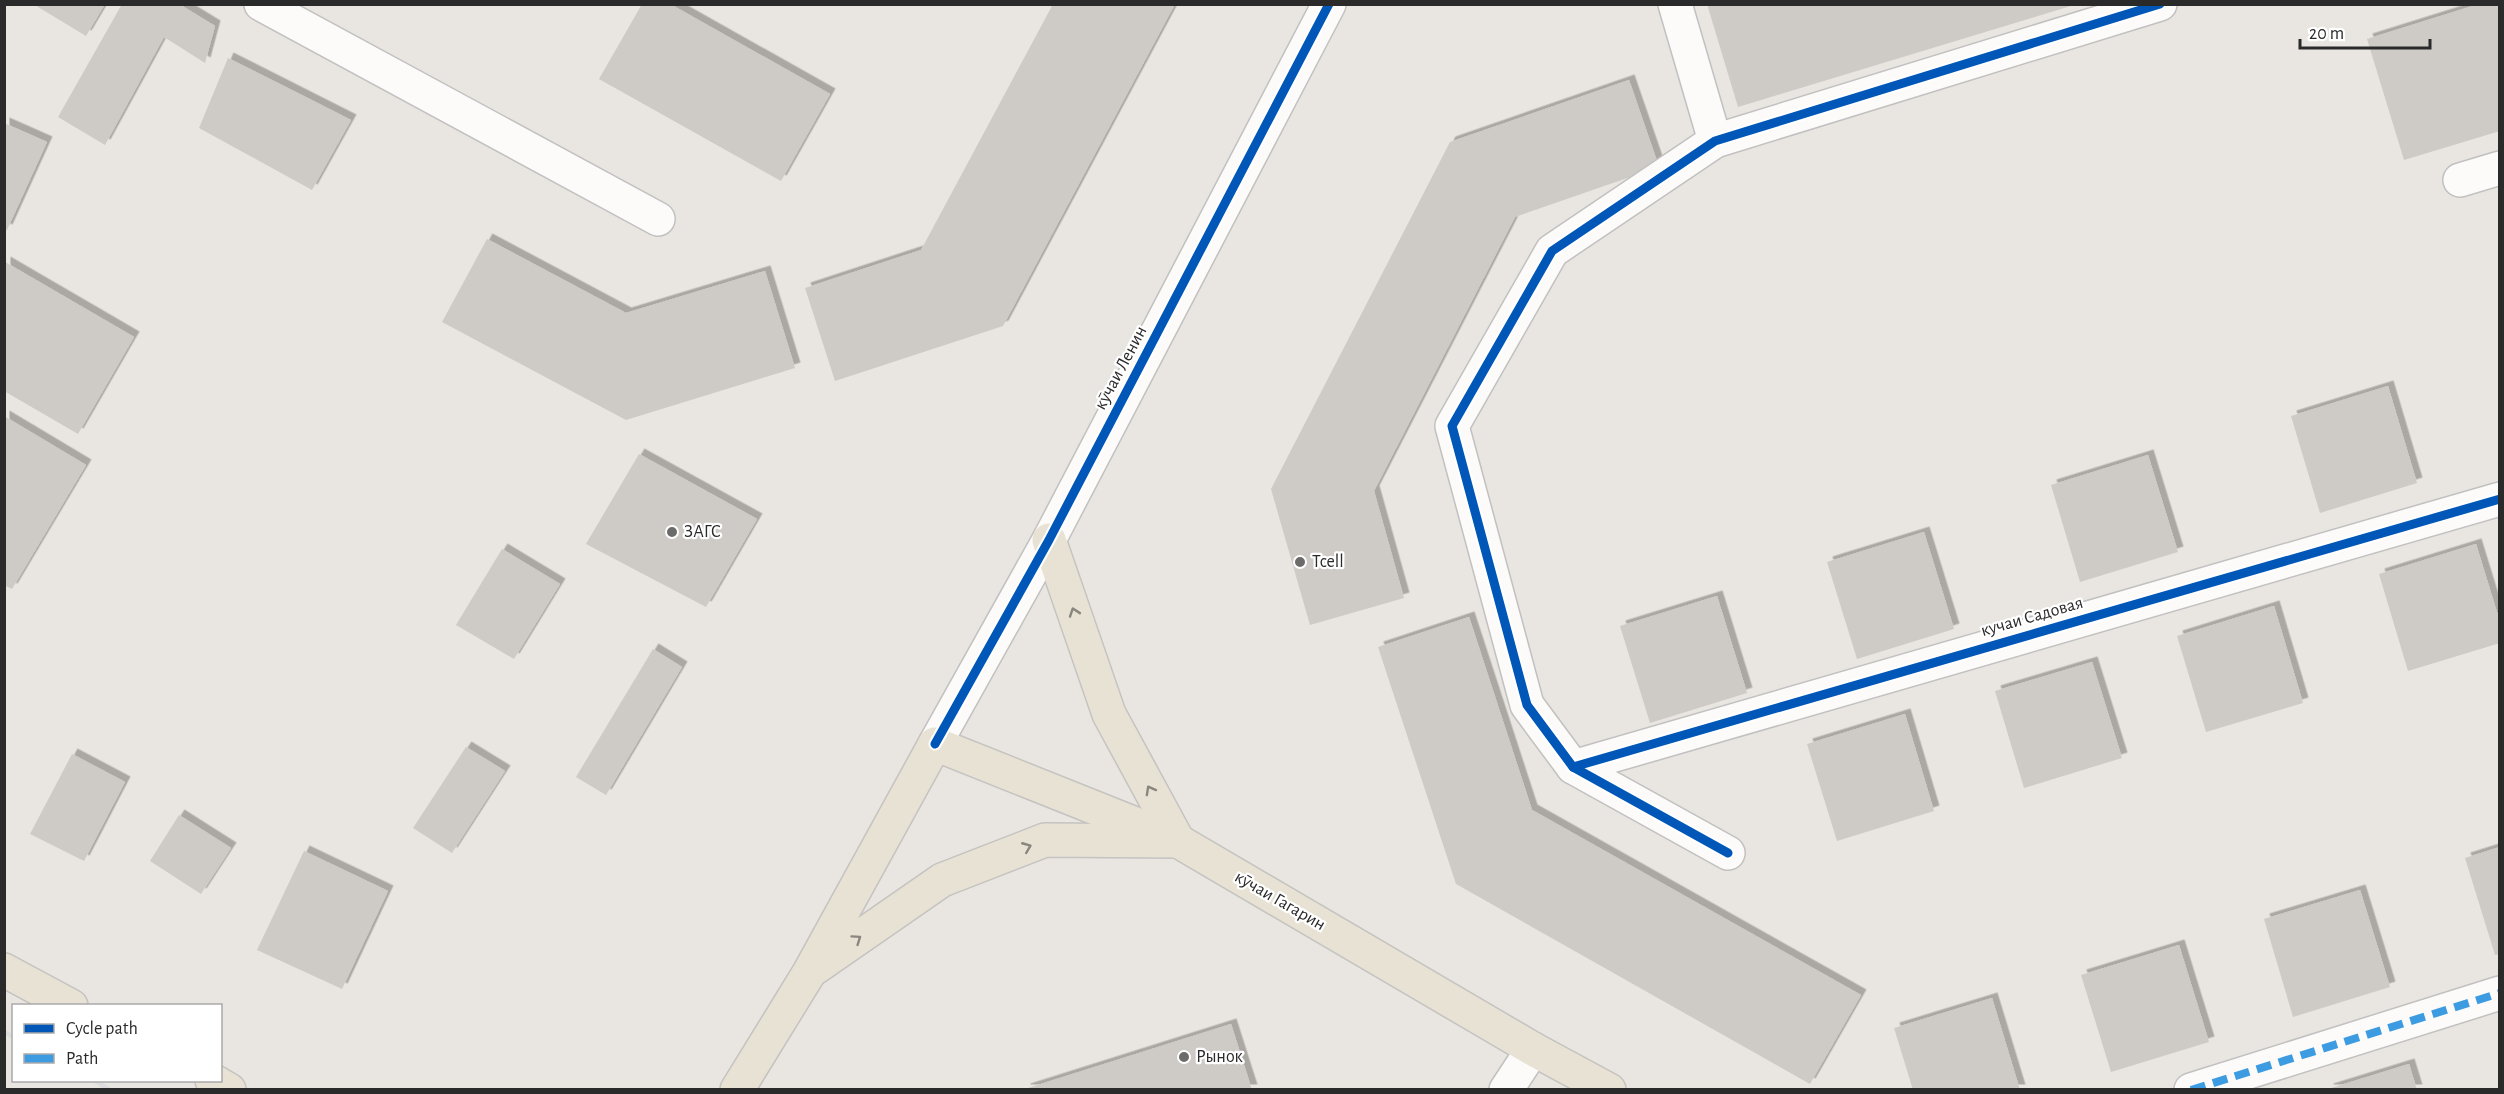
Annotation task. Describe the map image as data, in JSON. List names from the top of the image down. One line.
{"streets":{"main road":["кӯчаи Гагарин"],"street":["кӯчаи Ленин","кучаи Садовая"]},"crossings":[["кӯчаи Ленин","кӯчаи Гагарин"]],"places":["ЗАГС","Tcell","Рынок"],"legend":["Cycle path","Path"],"scale_bar":"20 m"}
